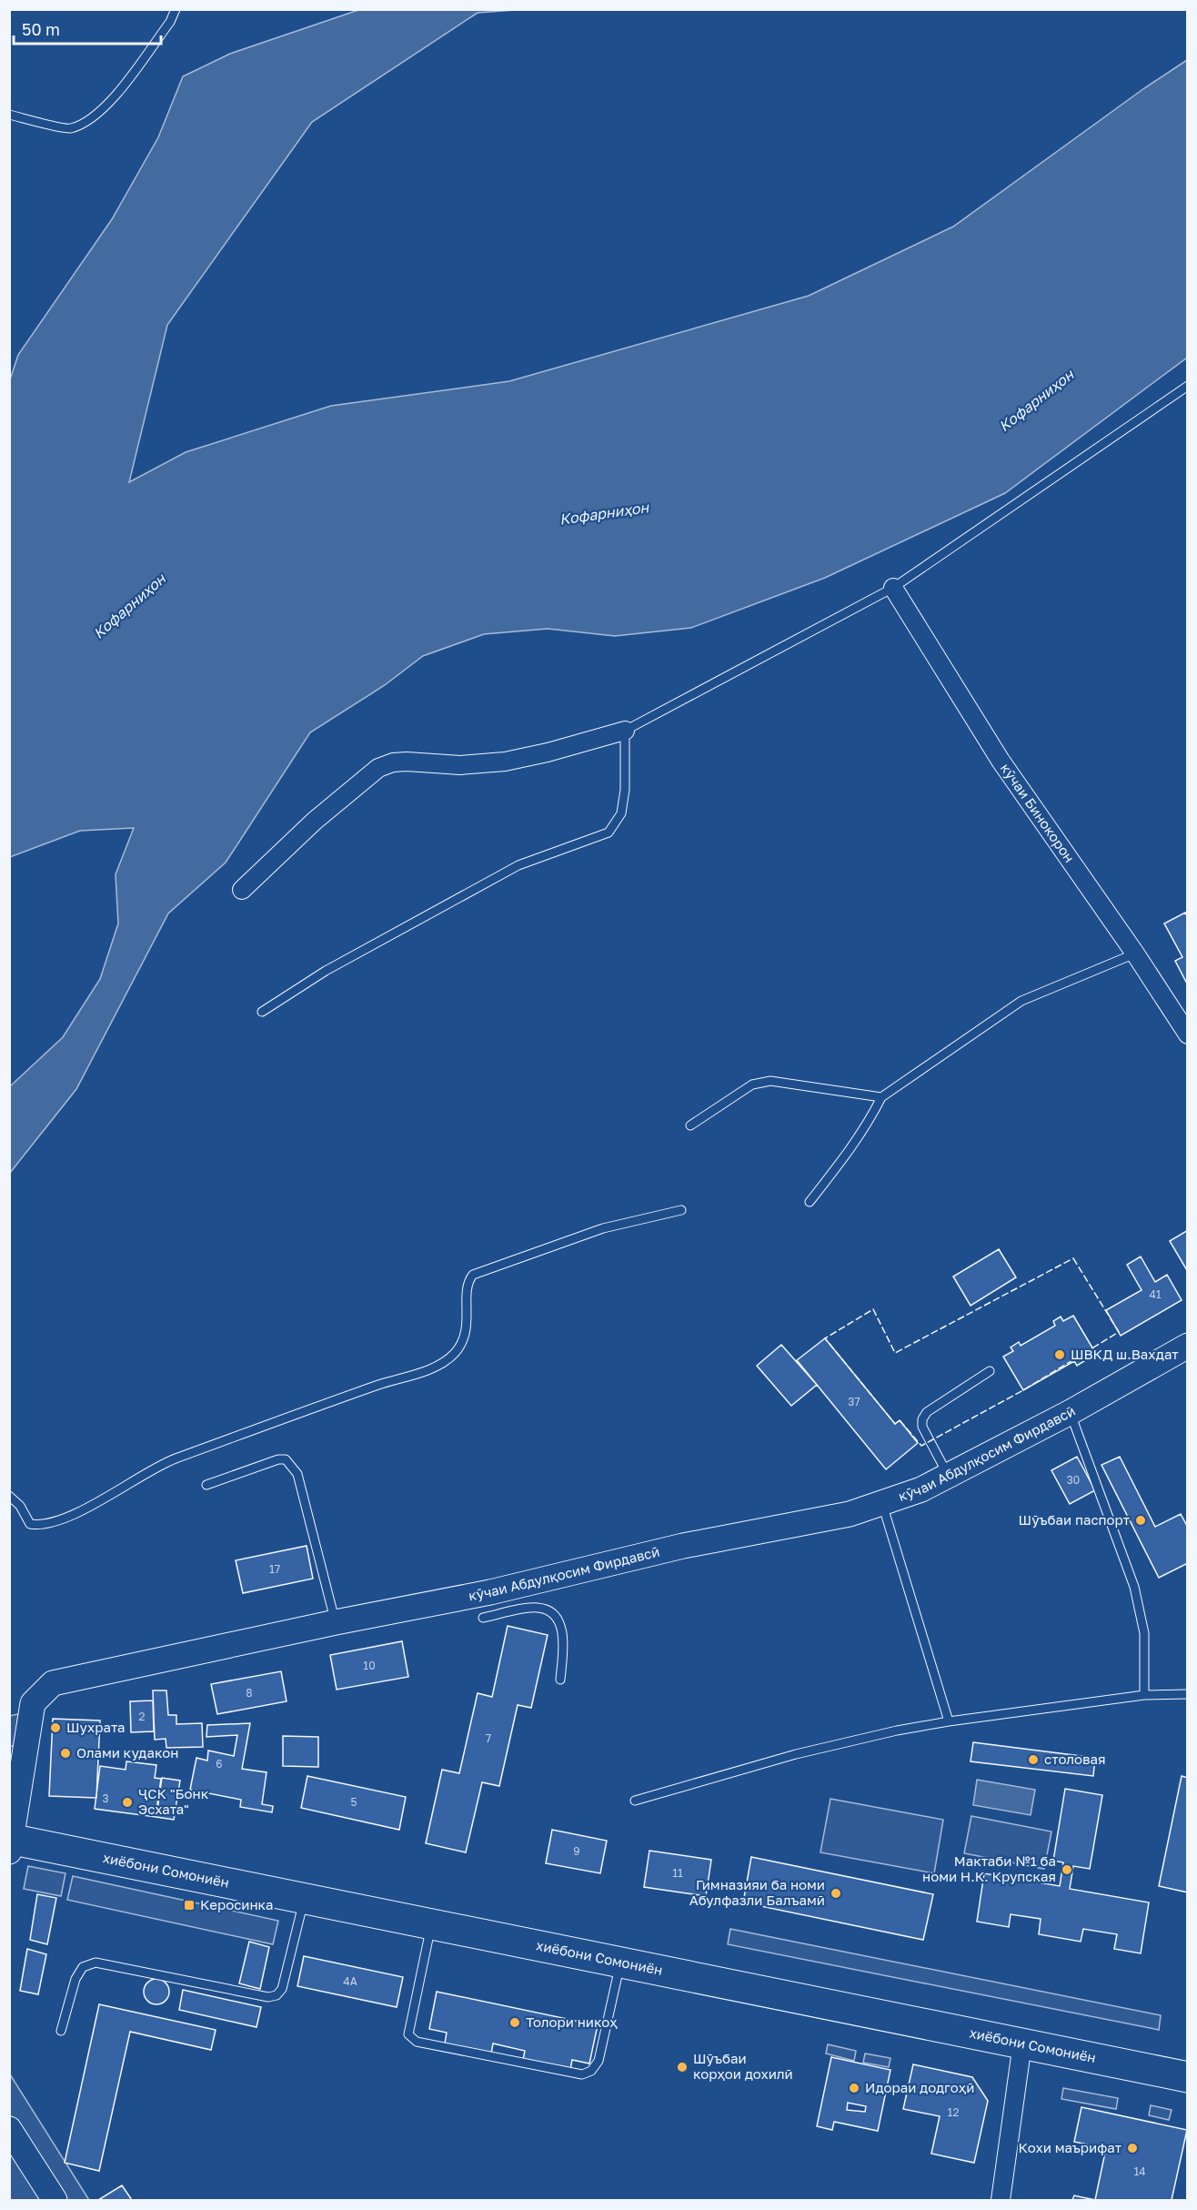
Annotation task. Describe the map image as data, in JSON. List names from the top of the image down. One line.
{"streets":{"highway":["хиёбони Сомониён"],"street":["кӯчаи Бинокорон","кӯчаи Абдулқосим Фирдавсӣ"]},"crossings":[["кӯчаи Абдулқосим Фирдавсӣ","хиёбони Сомониён"]],"water":["Кофарниҳон"],"places":{"other":["ШВКД ш.Вахдат","Шӯъбаи паспорт","Шухрата","Олами кудакон","столовая","ҶСК \"Бонк Эсхата\"","Мактаби №1 ба номи Н.К. Крупская","Гимназияи ба номи Абулфазли Балъамӣ","Толори никоҳ","Шӯъбаи корҳои дохилӣ","Идораи додгоҳӣ","Кохи маърифат"],"transit":["Керосинка"]},"house_numbers":["41","37","30","17","10","8","2","7","6","3","5","9","11","4А","12","14"],"scale_bar":"50 m"}
